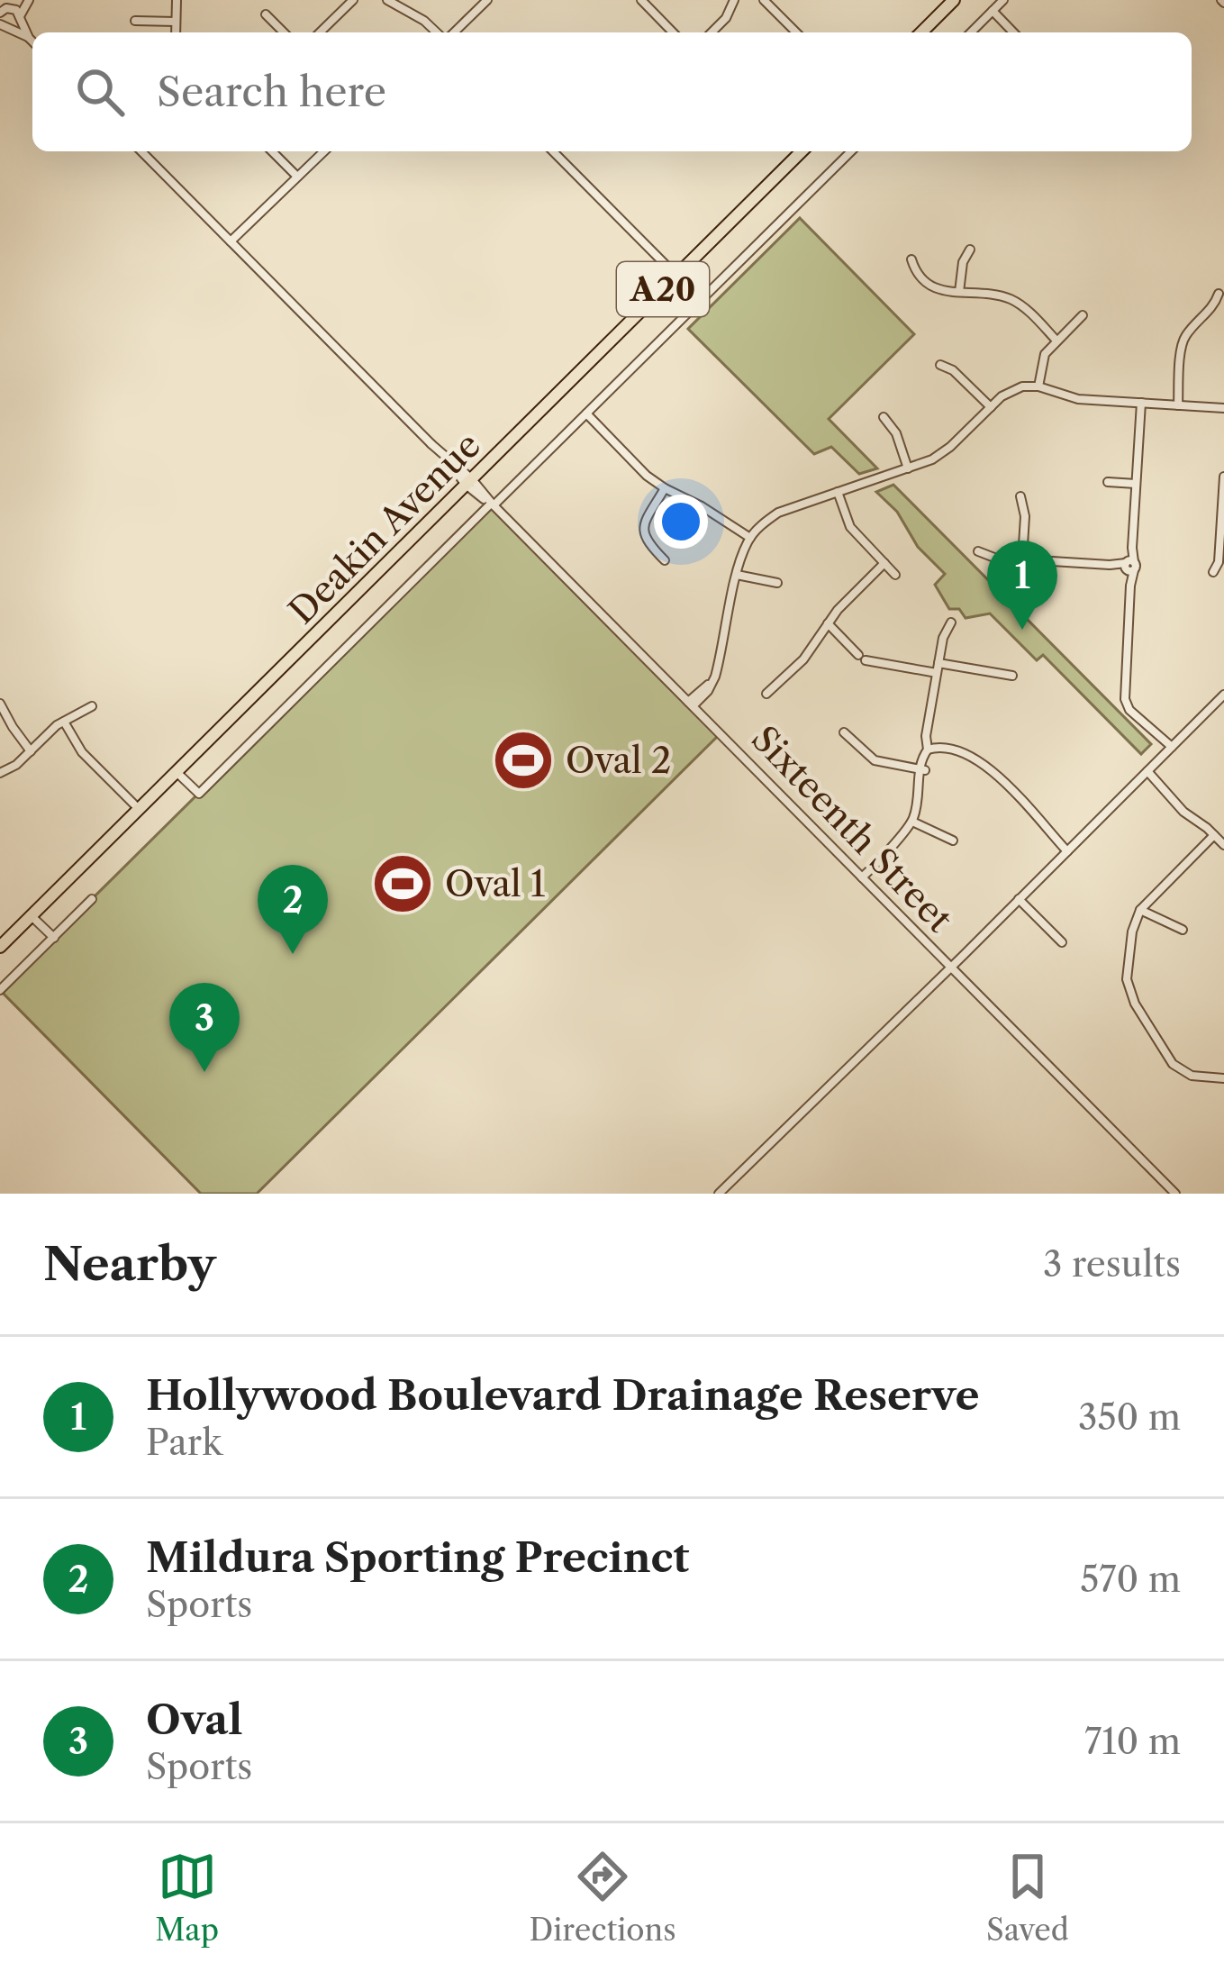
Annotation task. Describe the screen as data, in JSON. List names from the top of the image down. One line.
{"streets":{"highway":["A20","Deakin Avenue"],"street":["Sixteenth Street"]},"crossings":[["Deakin Avenue","Sixteenth Street"]],"places":{"sports":["Oval 2","Oval 1"]},"page":{"search":"Search here","pins":["1","2","3"],"heading":["Nearby","3 results"],"list":[{"mark":"1","name":"Hollywood Boulevard Drainage Reserve","note":"Park","value":"350 m"},{"mark":"2","name":"Mildura Sporting Precinct","note":"Sports","value":"570 m"},{"mark":"3","name":"Oval","note":"Sports","value":"710 m"}],"nav":["Map","Directions","Saved"]}}
